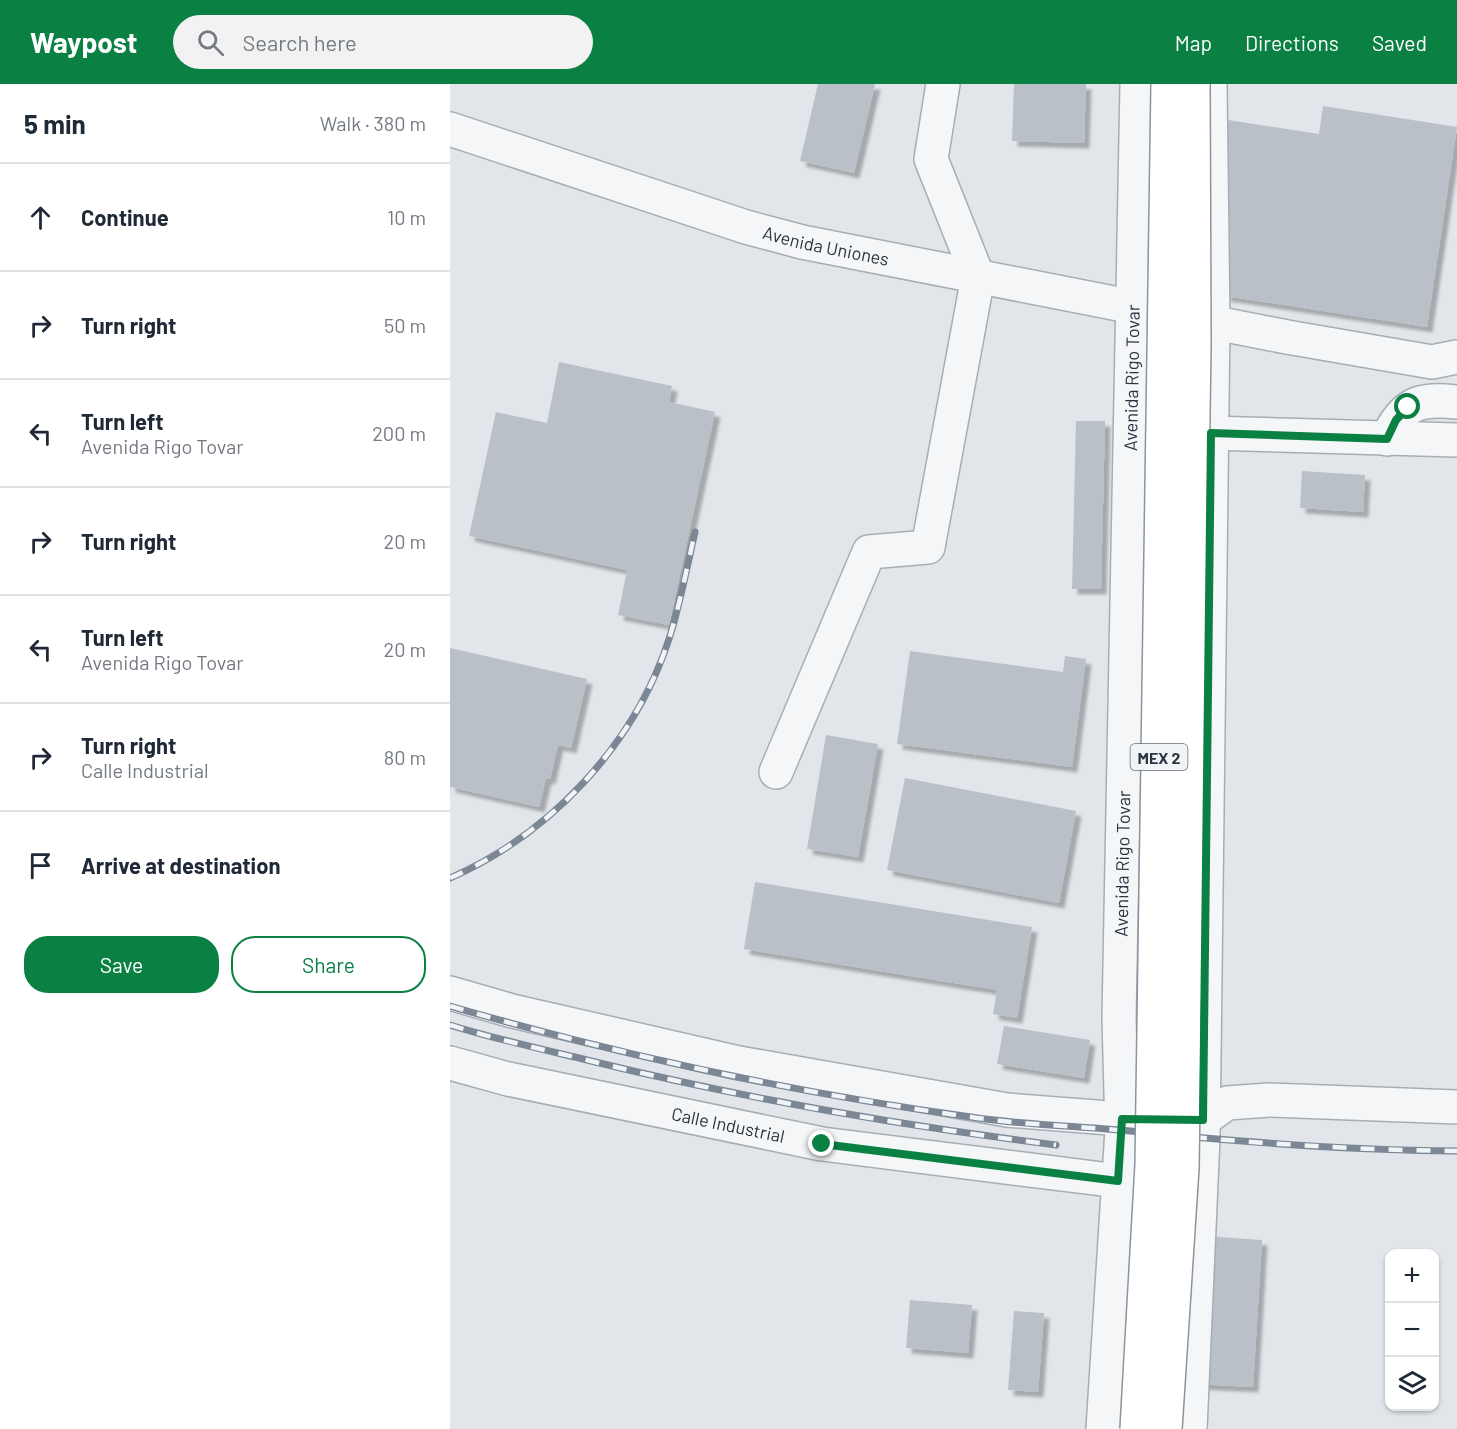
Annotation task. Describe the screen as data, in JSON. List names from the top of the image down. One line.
{"streets":{"highway":["Avenida Rigo Tovar","MEX 2"],"street":["Avenida Uniones","Calle Industrial"]},"crossings":[["Avenida Uniones","Avenida Rigo Tovar"],["Avenida Rigo Tovar","Calle Industrial"]],"page":{"header":"Waypost","search":"Search here","nav":["Map","Directions","Saved"],"heading":["5 min","Walk · 380 m"],"list":[["Continue","10 m"],["Turn right","50 m"],["Turn left","Avenida Rigo Tovar","200 m"],["Turn right","20 m"],["Turn left","Avenida Rigo Tovar","20 m"],["Turn right","Calle Industrial","80 m"],"Arrive at destination"],"buttons":["Save","Share"],"map_buttons":["+","−"]}}
